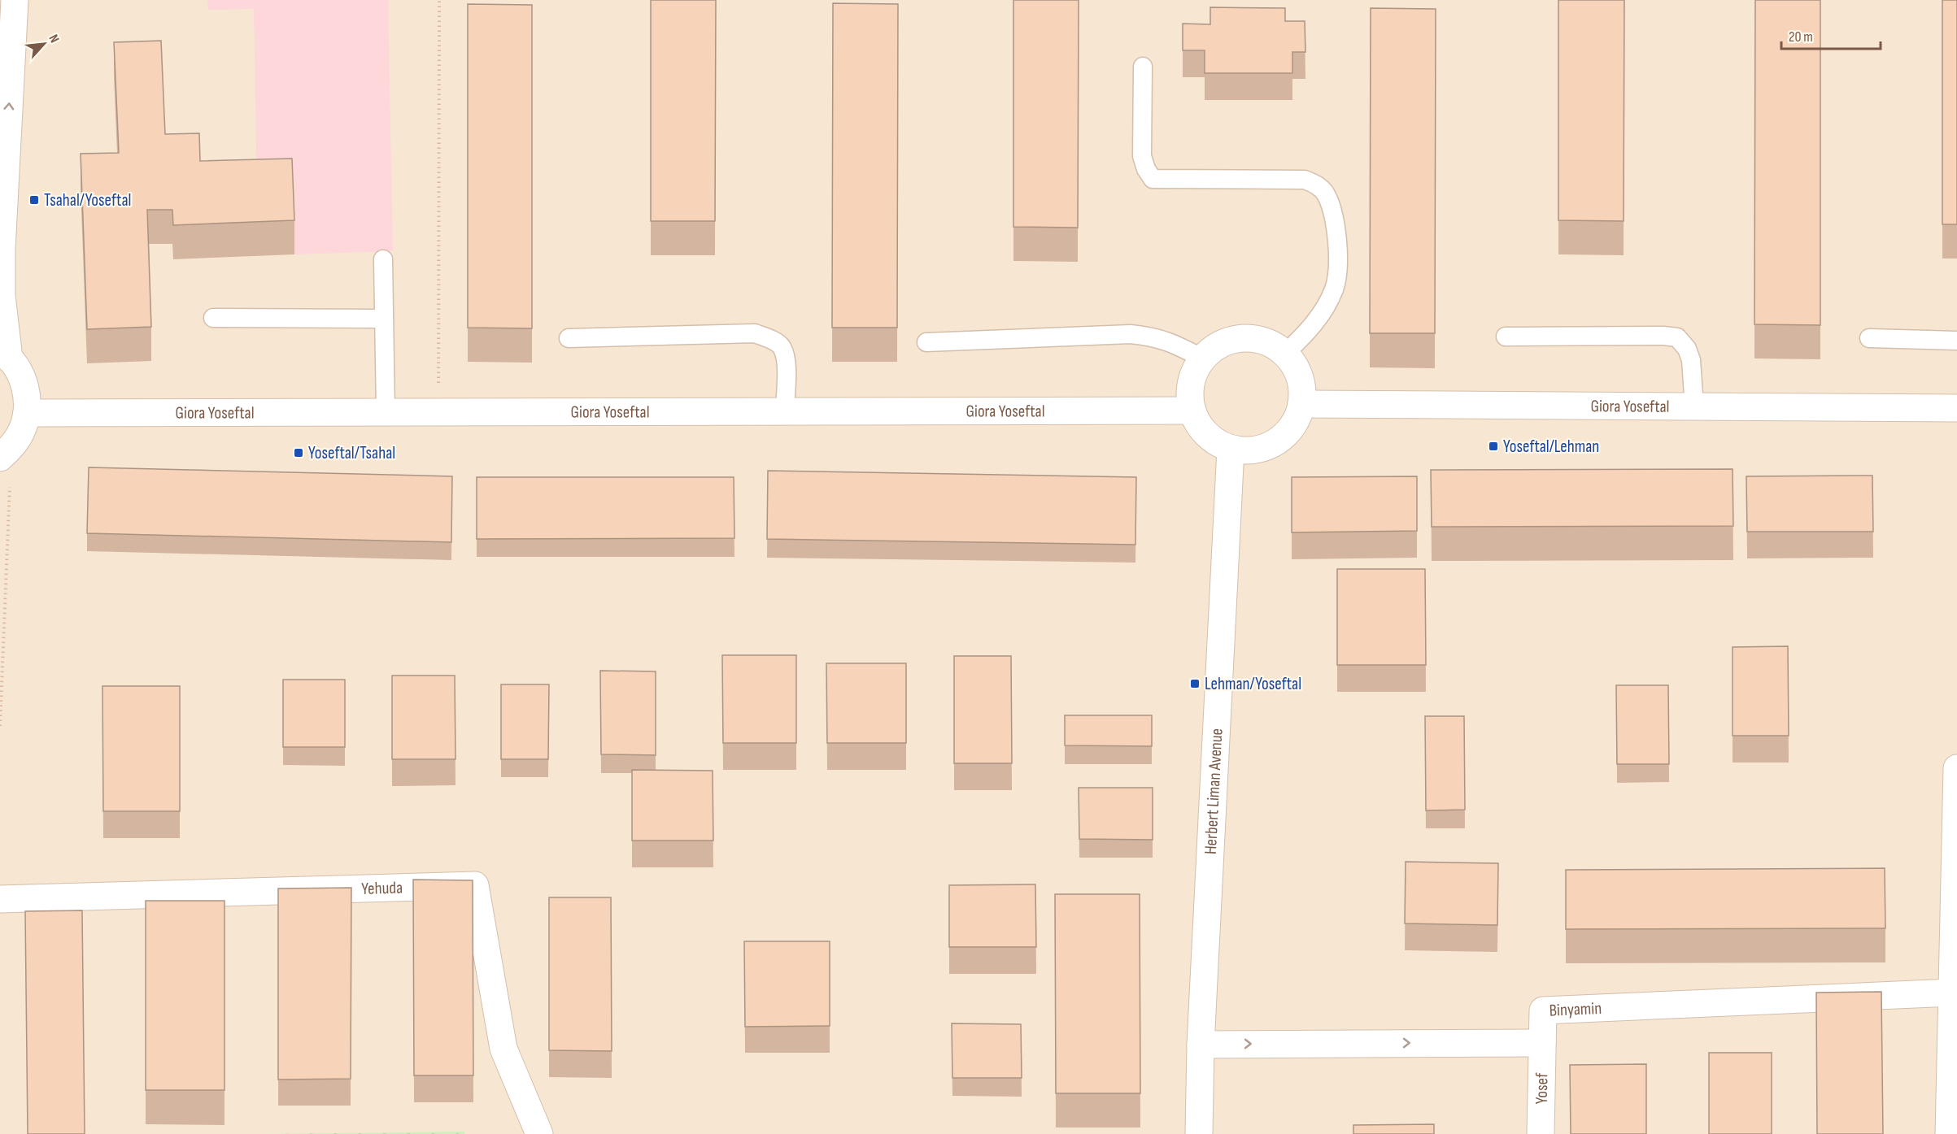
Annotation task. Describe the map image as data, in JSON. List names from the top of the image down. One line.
{"streets":{"street":["Giora Yoseftal","Herbert Liman Avenue","Yehuda","Binyamin","Yosef"]},"crossings":[["Giora Yoseftal","Herbert Liman Avenue"],["Herbert Liman Avenue","Binyamin"],["Binyamin","Yosef"]],"one_way":["Binyamin"],"places":{"transit":["Tsahal/Yoseftal","Yoseftal/Lehman","Yoseftal/Tsahal","Lehman/Yoseftal"]},"scale_bar":"20 m","north":"top right"}
